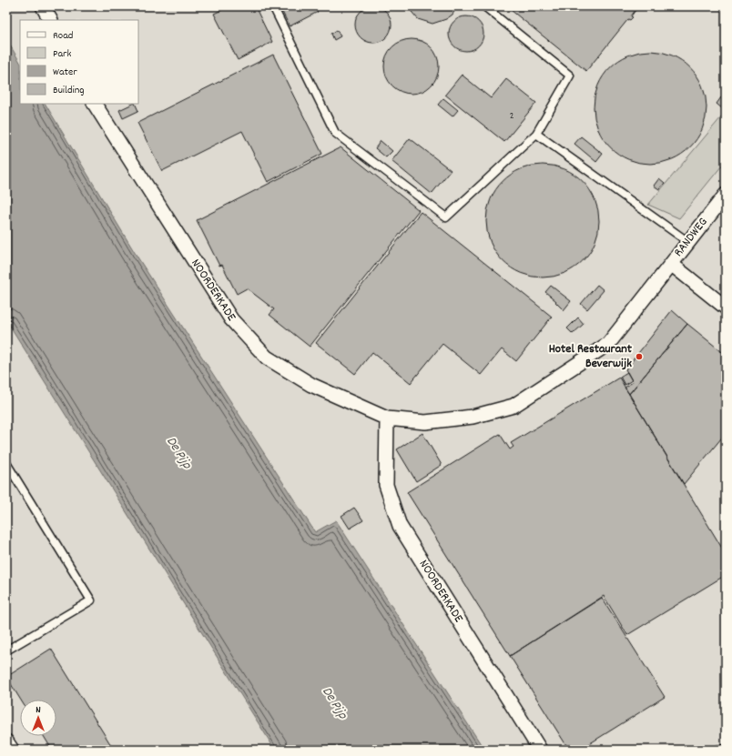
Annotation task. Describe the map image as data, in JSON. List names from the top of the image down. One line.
{"streets":{"street":["RANDWEG","NOORDERKADE"]},"crossings":[["RANDWEG","NOORDERKADE"]],"water":["De Pijp"],"places":["Hotel Restaurant Beverwijk"],"house_numbers":["2"],"legend":["Road","Park","Water","Building"],"north":"top"}
